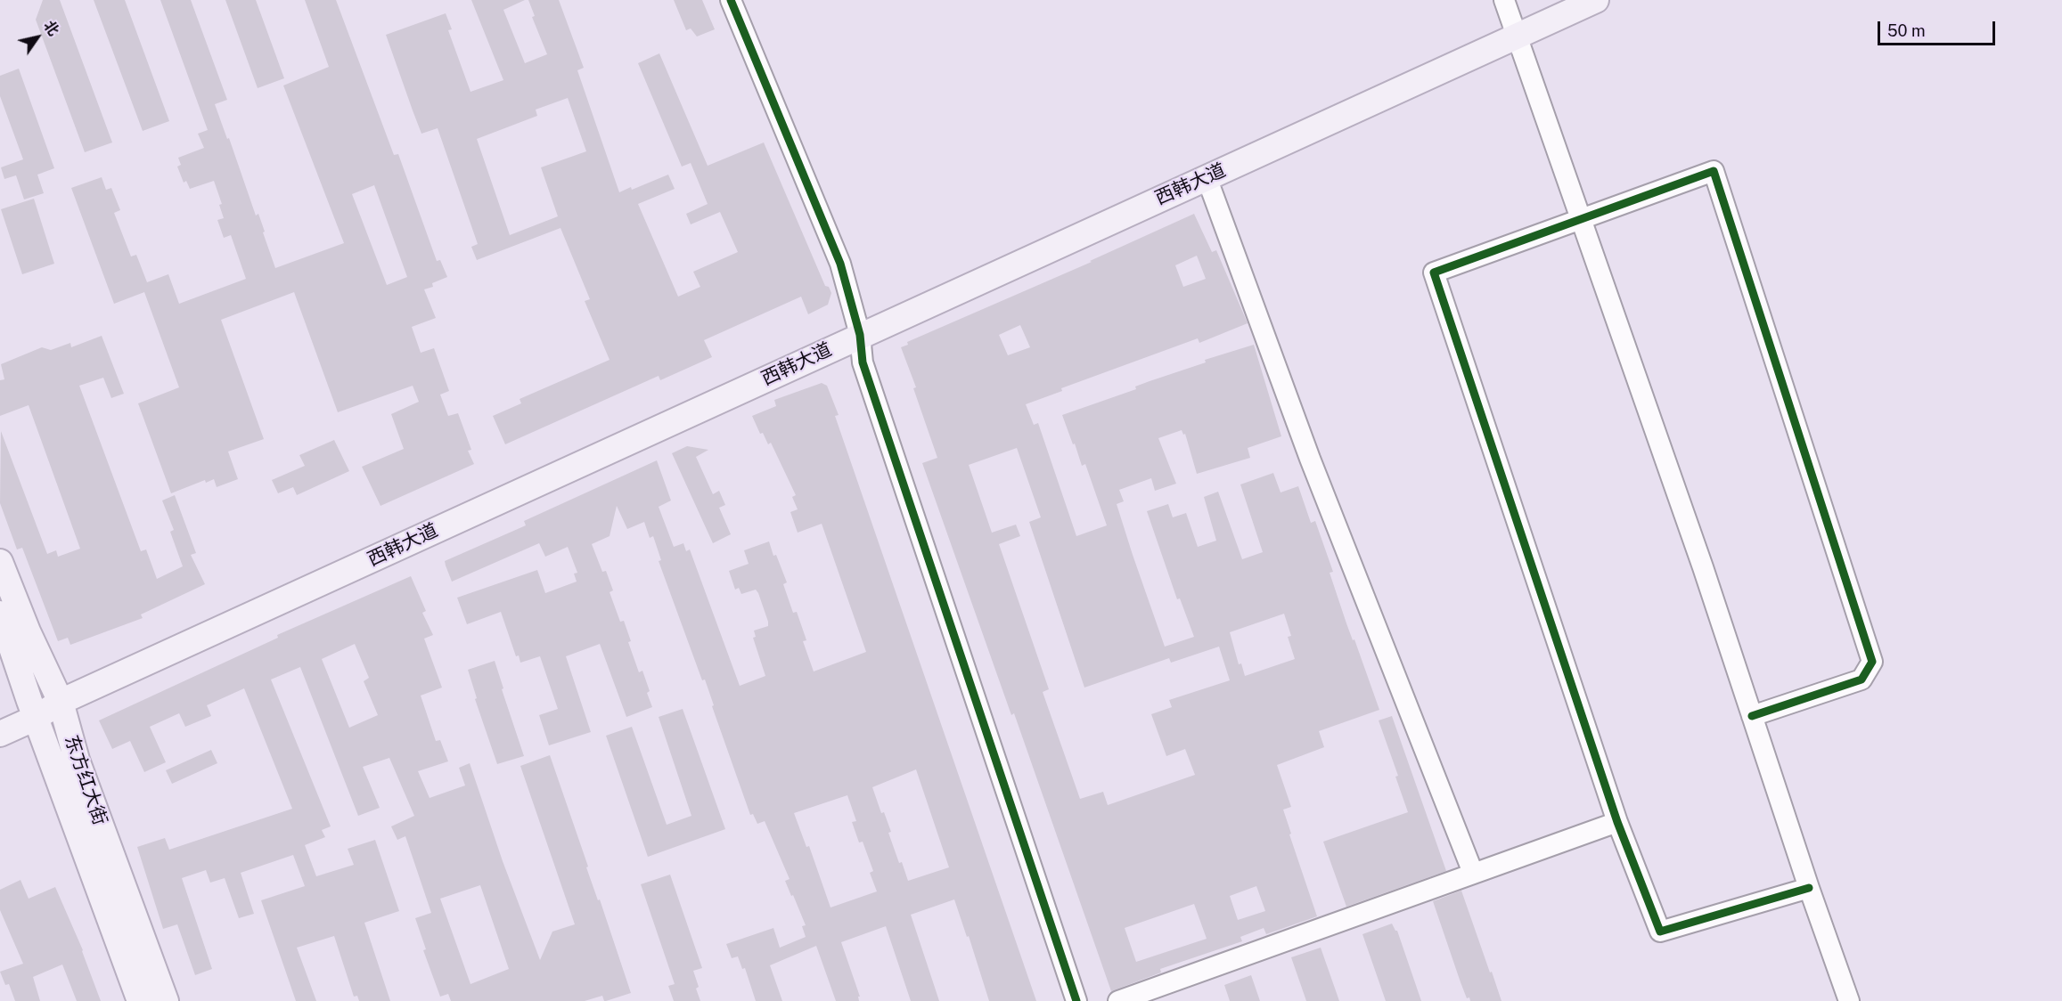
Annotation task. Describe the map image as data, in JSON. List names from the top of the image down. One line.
{"streets":{"main road":["西韩大道","东方红大街"]},"crossings":[["西韩大道","东方红大街"]],"scale_bar":"50 m","north":"top right"}
